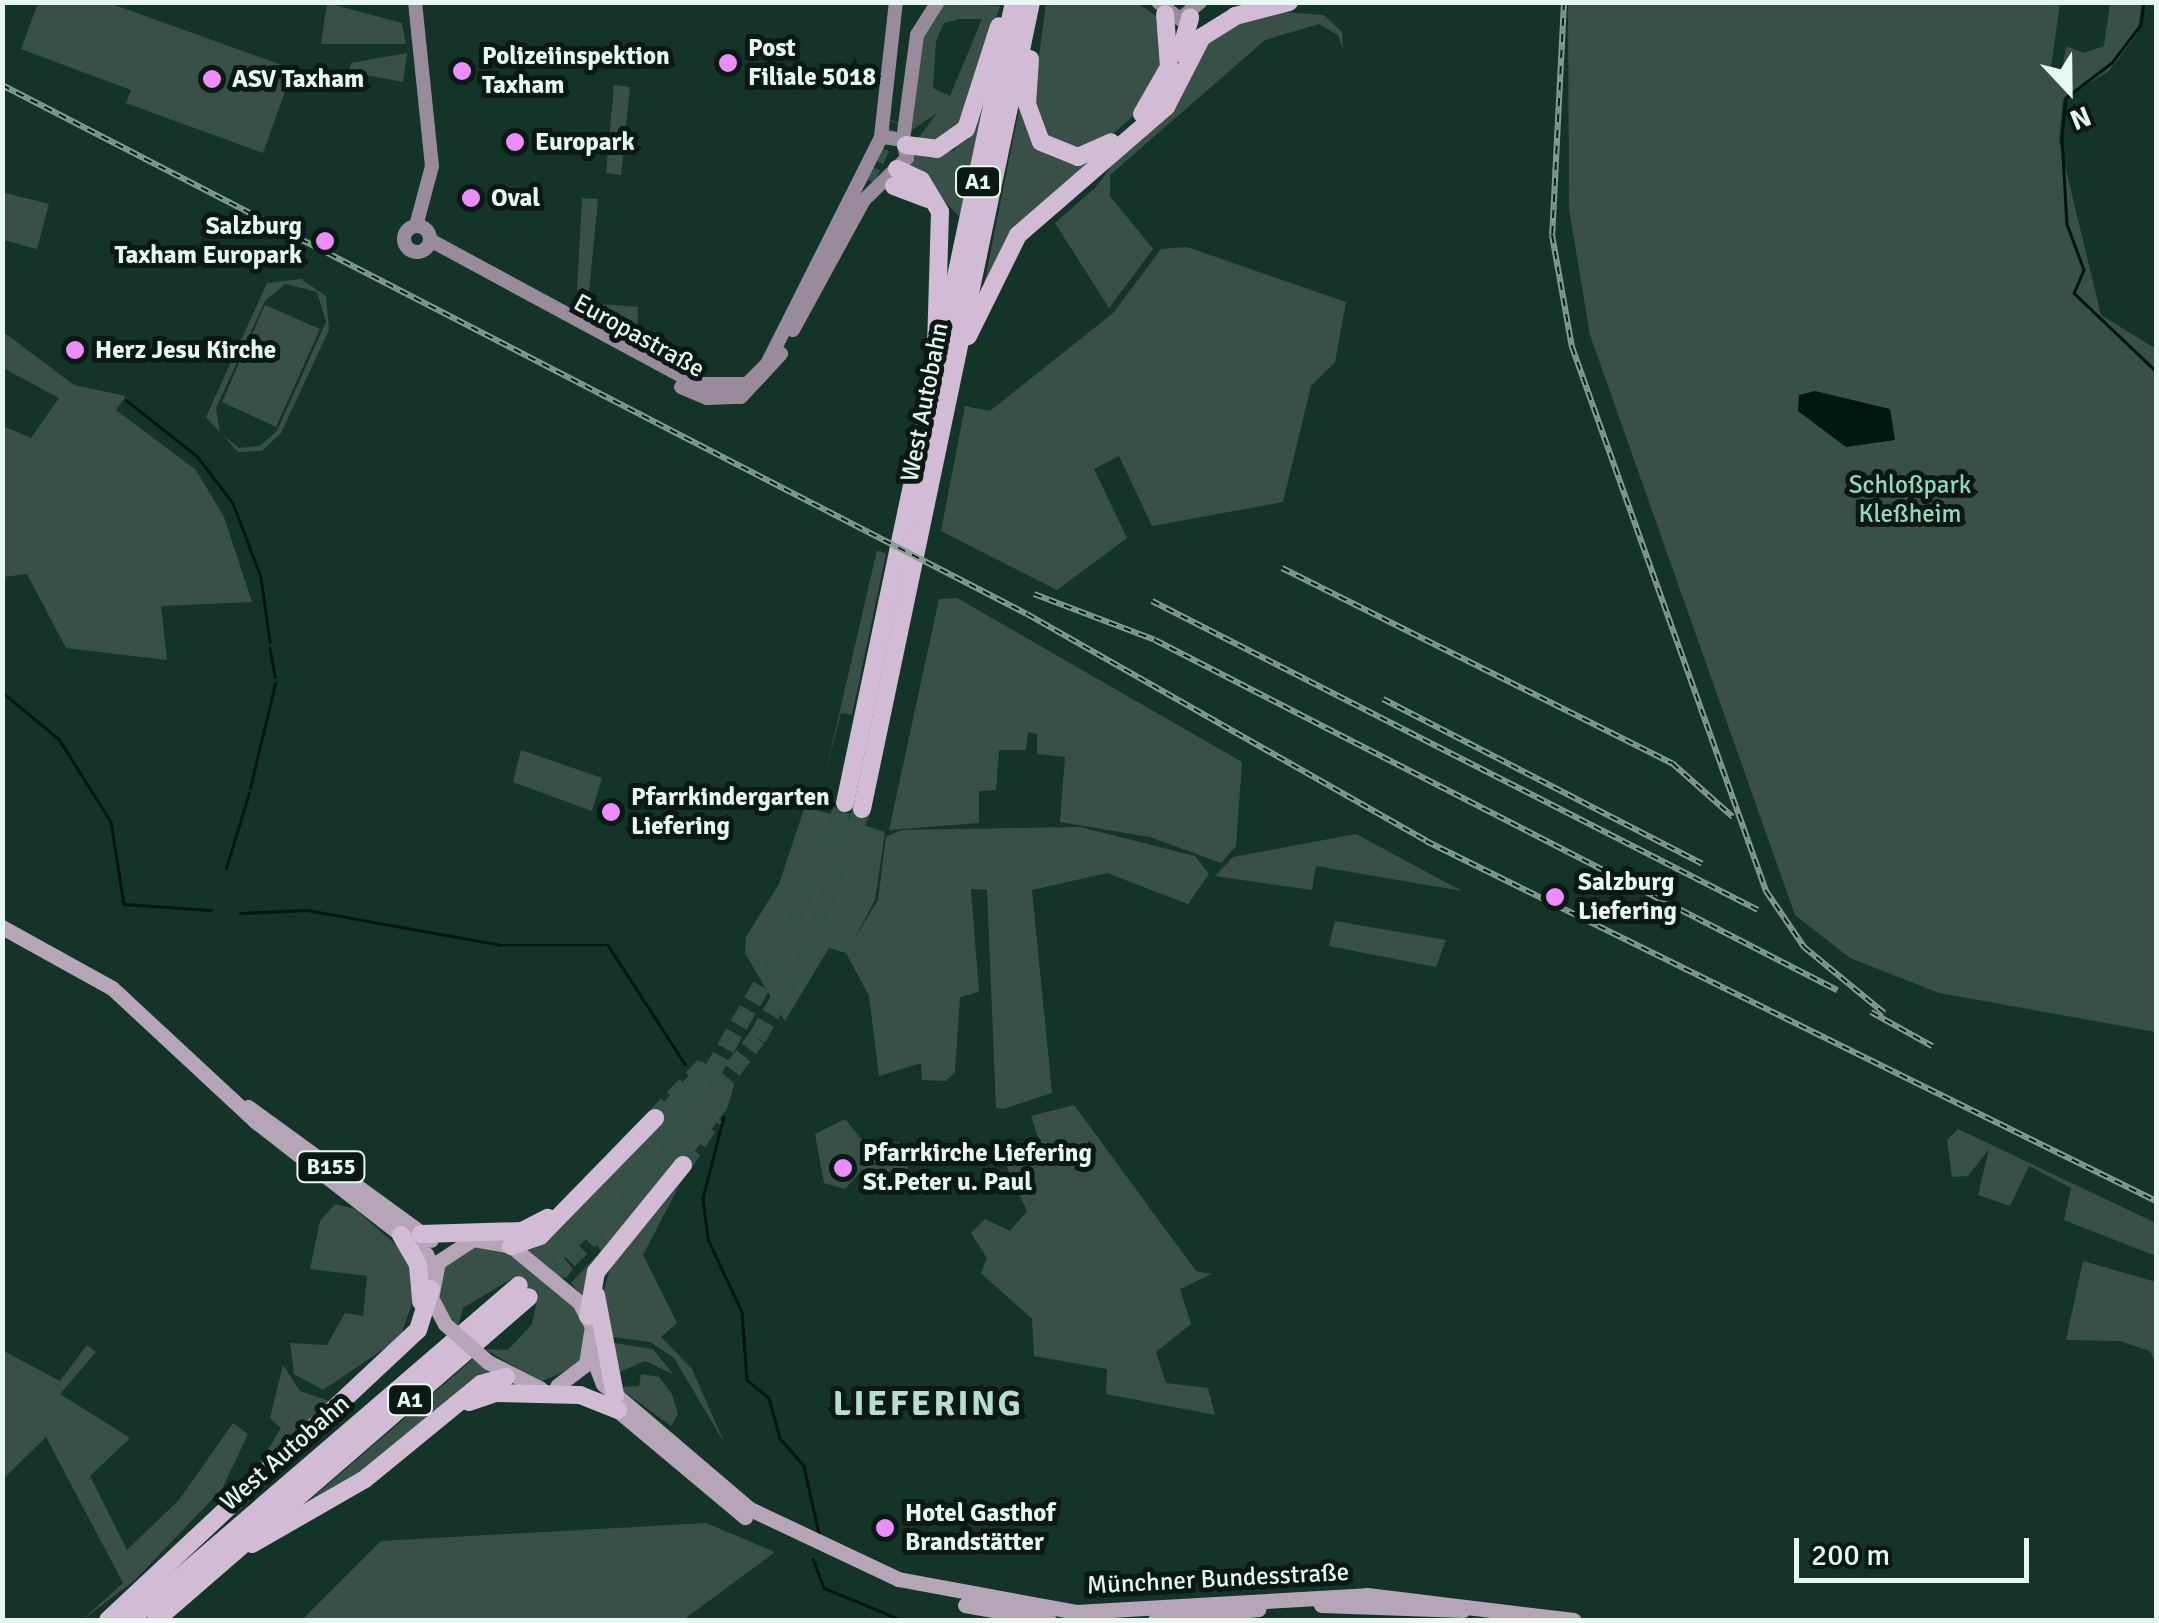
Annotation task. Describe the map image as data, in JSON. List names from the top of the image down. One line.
{"streets":{"highway":["A1","West Autobahn"],"main road":["B155","Münchner Bundesstraße"],"street":["Europastraße"]},"crossings":[["B155","Münchner Bundesstraße"]],"districts":["LIEFERING"],"parks":["Schloßpark Kleßheim"],"places":["Post Filiale 5018","Polizeiinspektion Taxham","ASV Taxham","Europark","Oval","Salzburg Taxham Europark","Herz Jesu Kirche","Pfarrkindergarten Liefering","Salzburg Liefering","Pfarrkirche Liefering St.Peter u. Paul","Hotel Gasthof Brandstätter"],"scale_bar":"200 m","north":"bottom"}
